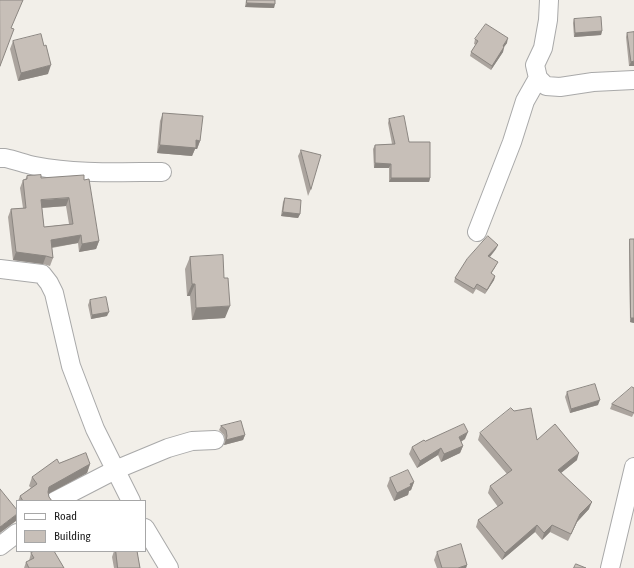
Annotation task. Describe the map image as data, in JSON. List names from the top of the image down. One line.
{"legend":["Road","Building"]}
